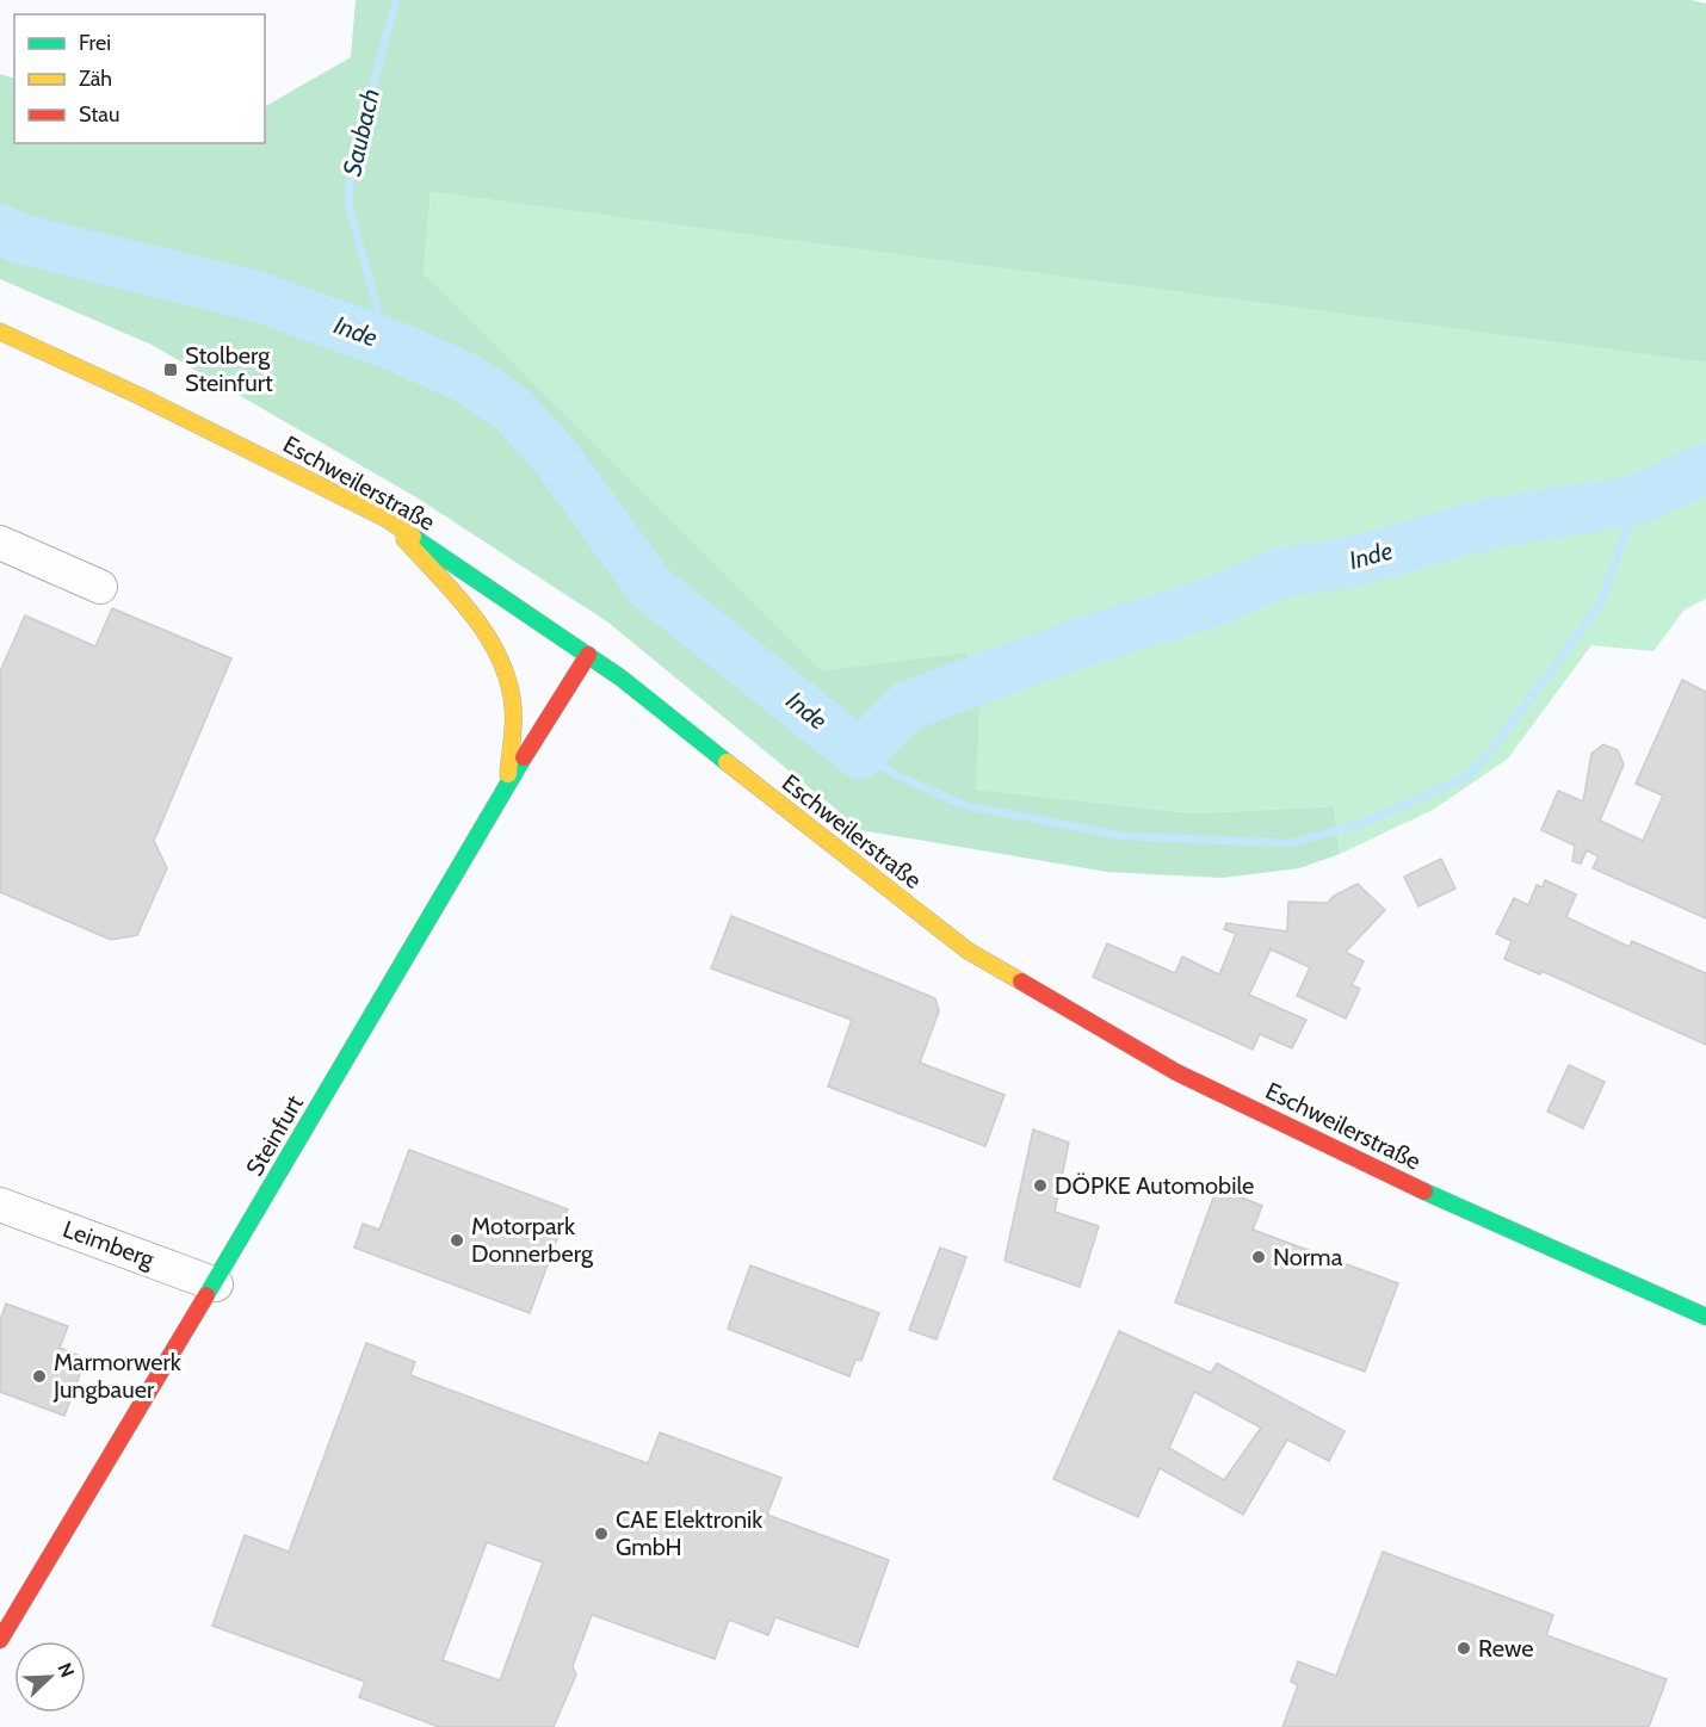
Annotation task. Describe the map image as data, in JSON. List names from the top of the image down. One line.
{"streets":{"main road":["Eschweilerstraße","Steinfurt"],"street":["Leimberg"]},"crossings":[["Eschweilerstraße","Steinfurt"],["Steinfurt","Leimberg"]],"water":["Saubach","Inde"],"places":{"transit":["Stolberg Steinfurt"],"other":["DÖPKE Automobile","Motorpark Donnerberg","Norma","Marmorwerk Jungbauer","CAE Elektronik GmbH","Rewe"]},"legend":["Frei","Zäh","Stau"],"north":"top right"}
